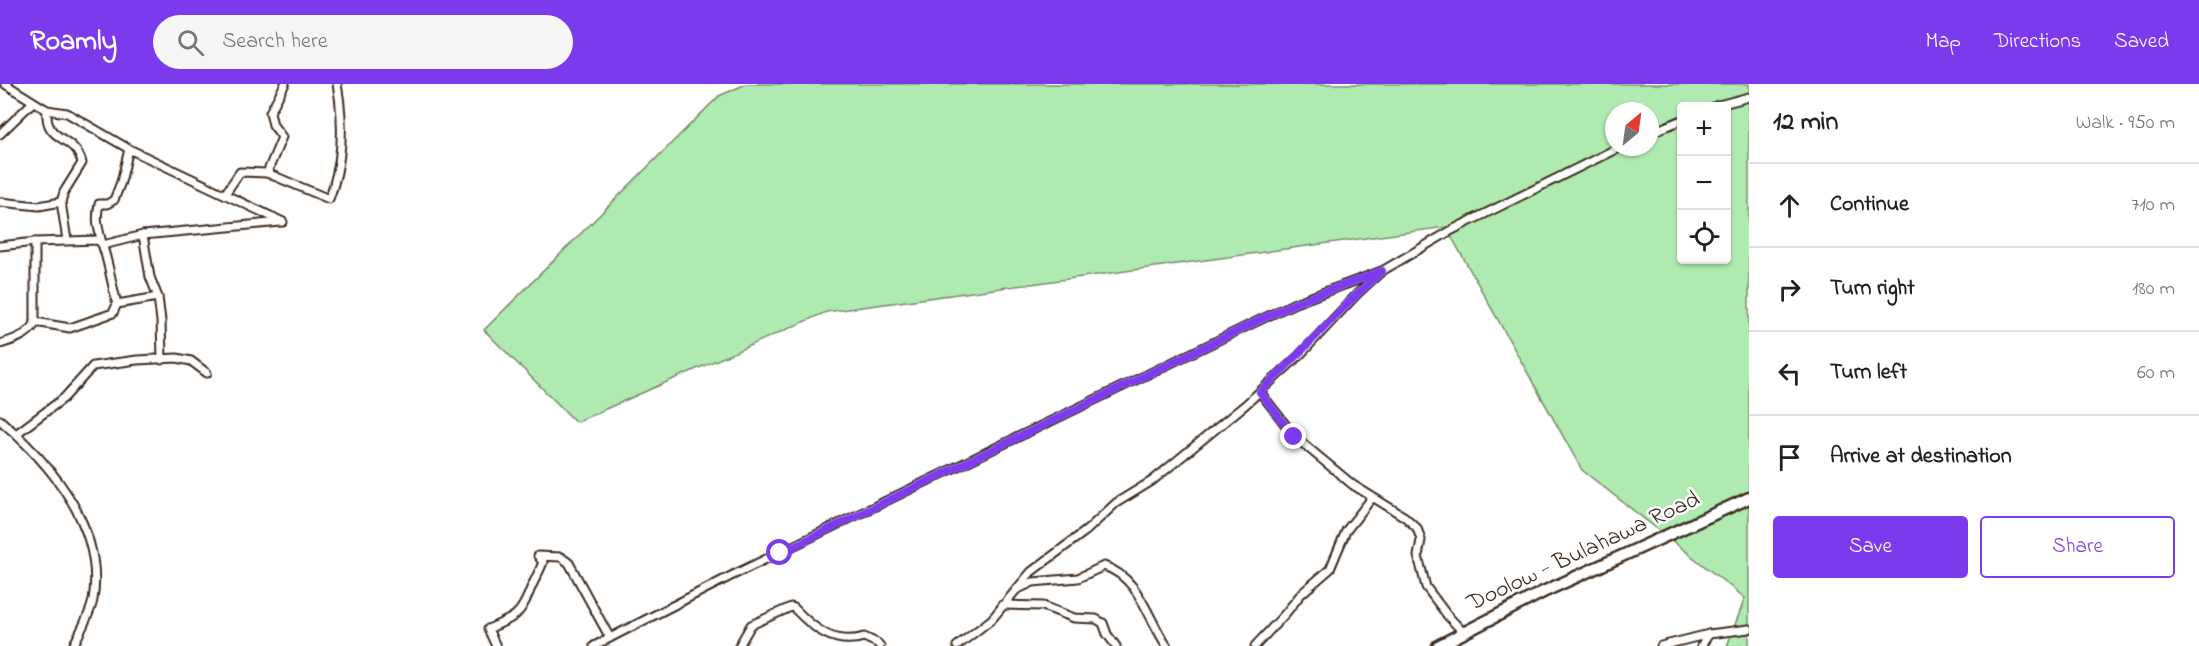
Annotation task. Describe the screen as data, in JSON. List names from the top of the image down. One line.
{"streets":{"main road":["Doolow - Bulahawa Road"]},"north":"top right","page":{"header":"Roamly","search":"Search here","nav":["Map","Directions","Saved"],"heading":["12 min","Walk · 950 m"],"map_buttons":["+","−"],"list":[["Continue","710 m"],["Turn right","180 m"],["Turn left","60 m"],"Arrive at destination"],"buttons":["Save","Share"]}}
